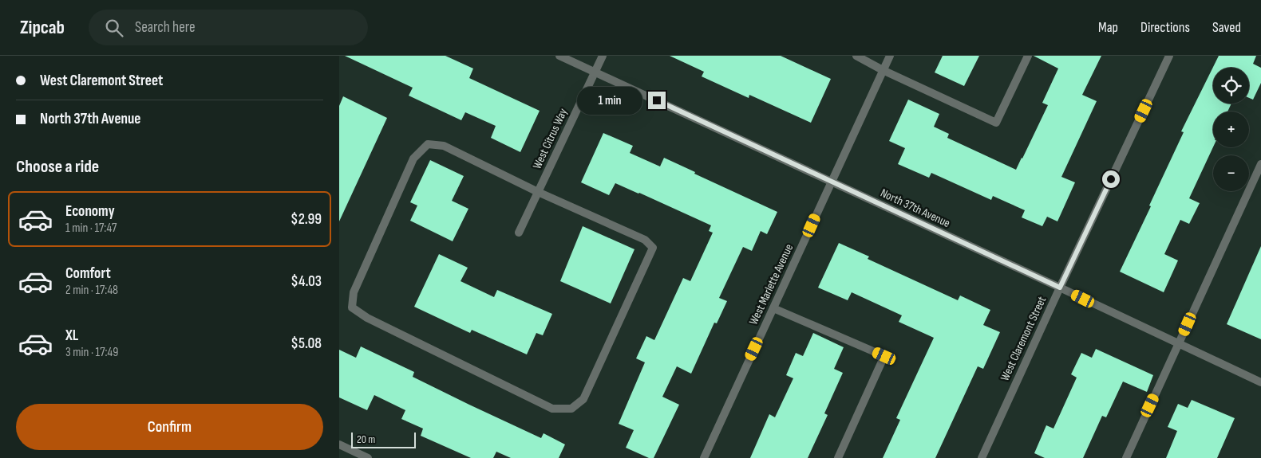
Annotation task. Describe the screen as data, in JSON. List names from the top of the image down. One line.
{"streets":{"street":["West Citrus Way","North 37th Avenue","West Marlette Avenue","West Claremont Street"]},"crossings":[["West Citrus Way","North 37th Avenue"],["North 37th Avenue","West Marlette Avenue"],["North 37th Avenue","West Claremont Street"]],"scale_bar":"20 m","page":{"header":"Zipcab","search":"Search here","nav":["Map","Directions","Saved"],"banner":["West Claremont Street","North 37th Avenue"],"map_buttons":["+","−"],"bubble":"1 min","heading":"Choose a ride","list":[{"name":"Economy","note":"1 min · 17:47","value":"$2.99"},{"name":"Comfort","note":"2 min · 17:48","value":"$4.03"},{"name":"XL","note":"3 min · 17:49","value":"$5.08"}],"buttons":"Confirm","scale":"20 m"}}
